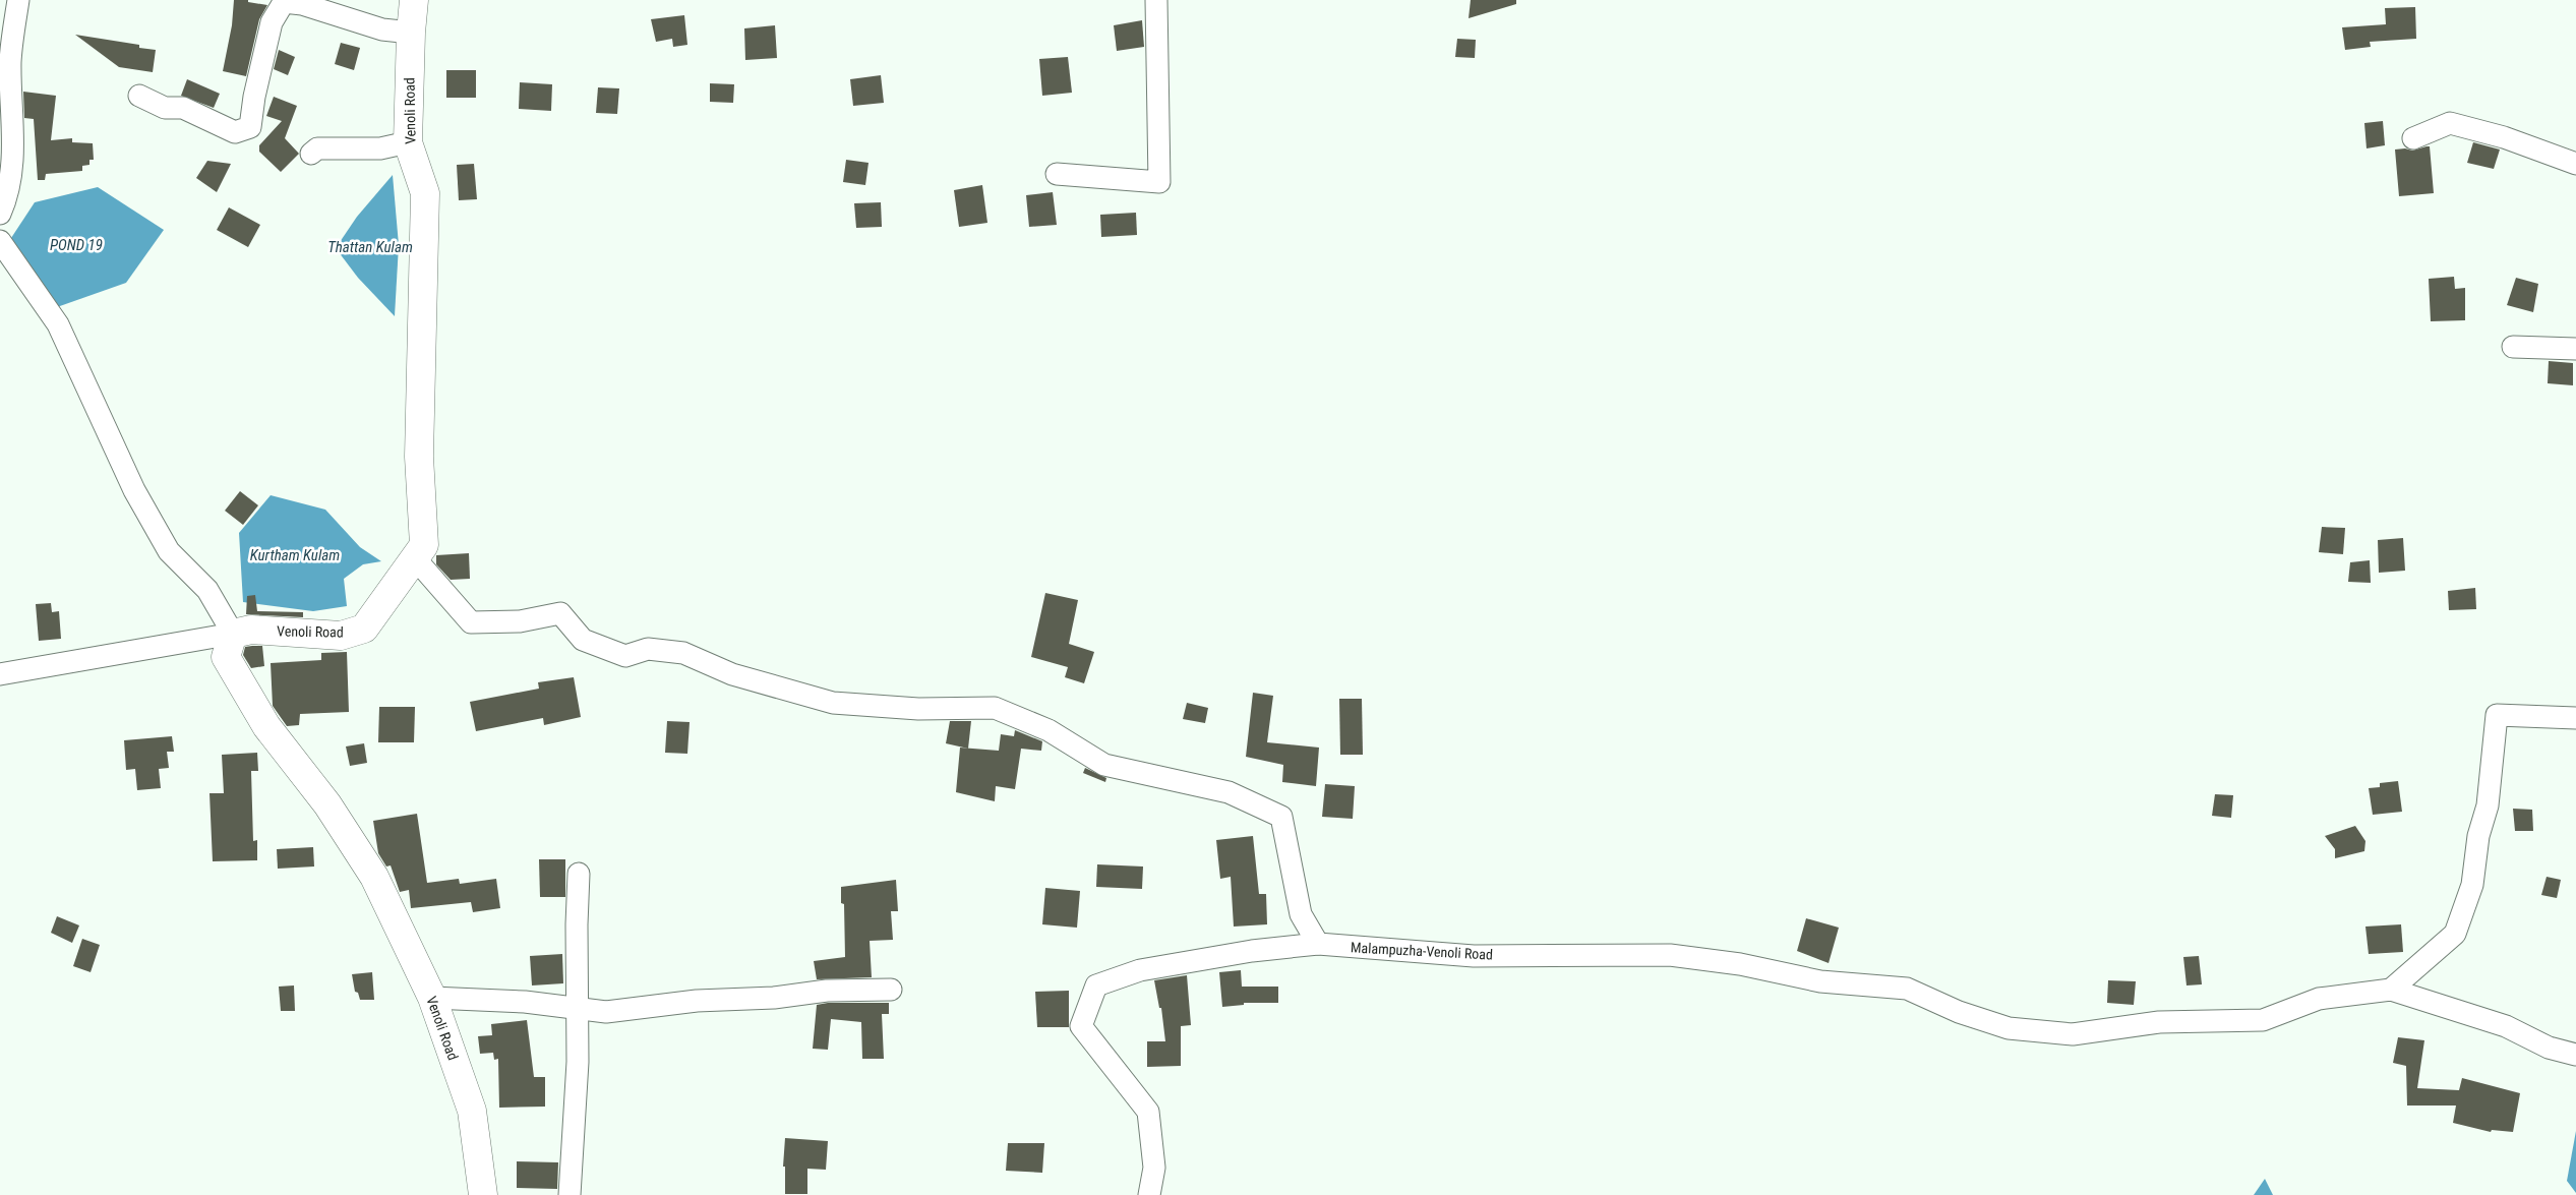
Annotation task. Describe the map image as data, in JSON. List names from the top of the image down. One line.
{"streets":{"street":["Venoli Road","Malampuzha-Venoli Road"]},"water":["POND 19","Thattan Kulam","Kurtham Kulam"]}
